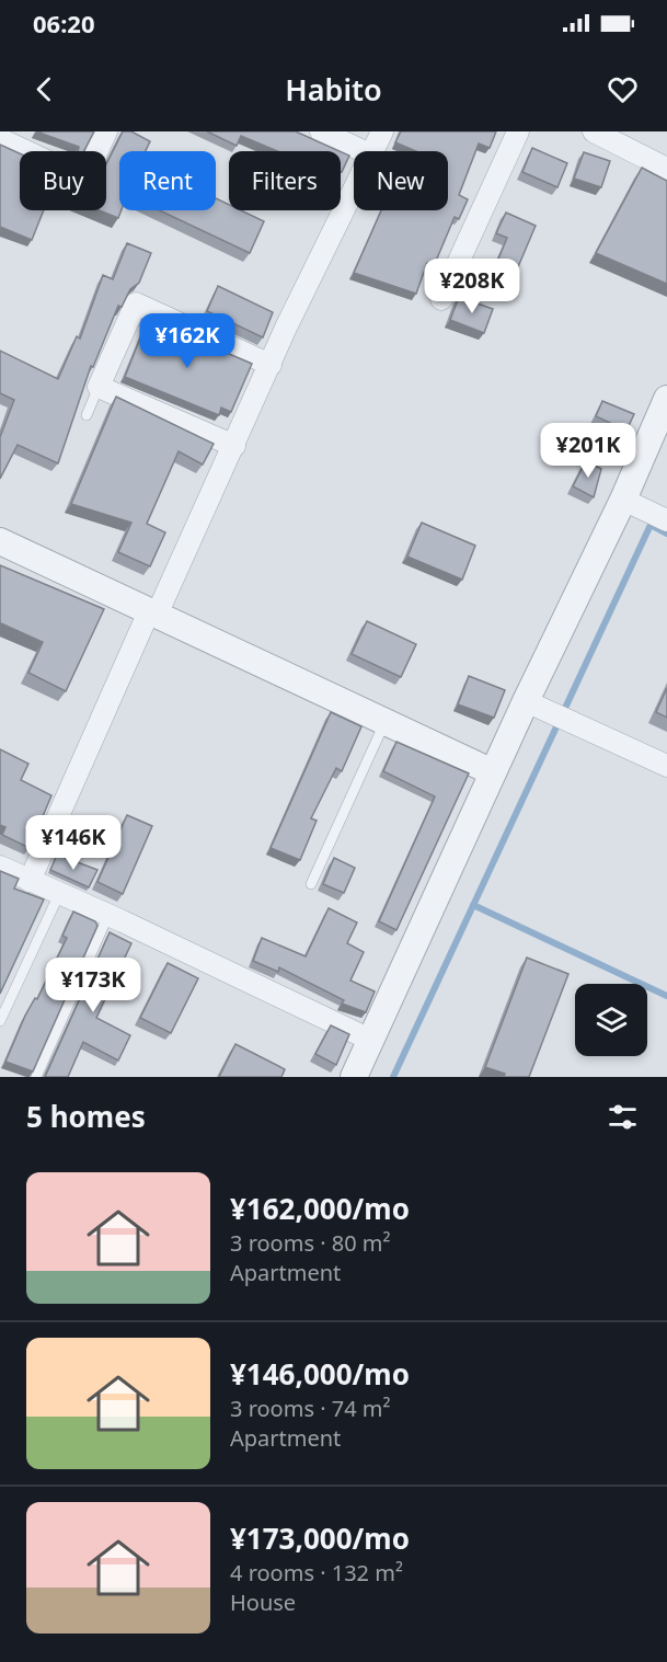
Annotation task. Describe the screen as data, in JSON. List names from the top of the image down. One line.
{"page":{"status":"06:20","header":"Habito","chip":["Buy","Rent","Filters","New"],"price":["¥208K","¥162K","¥201K","¥146K","¥173K"],"heading":"5 homes","list":[{"name":"¥162,000/mo","note":"3 rooms · 80 m² · Apartment"},{"name":"¥146,000/mo","note":"3 rooms · 74 m² · Apartment"},{"name":"¥173,000/mo","note":"4 rooms · 132 m² · House"}]}}
